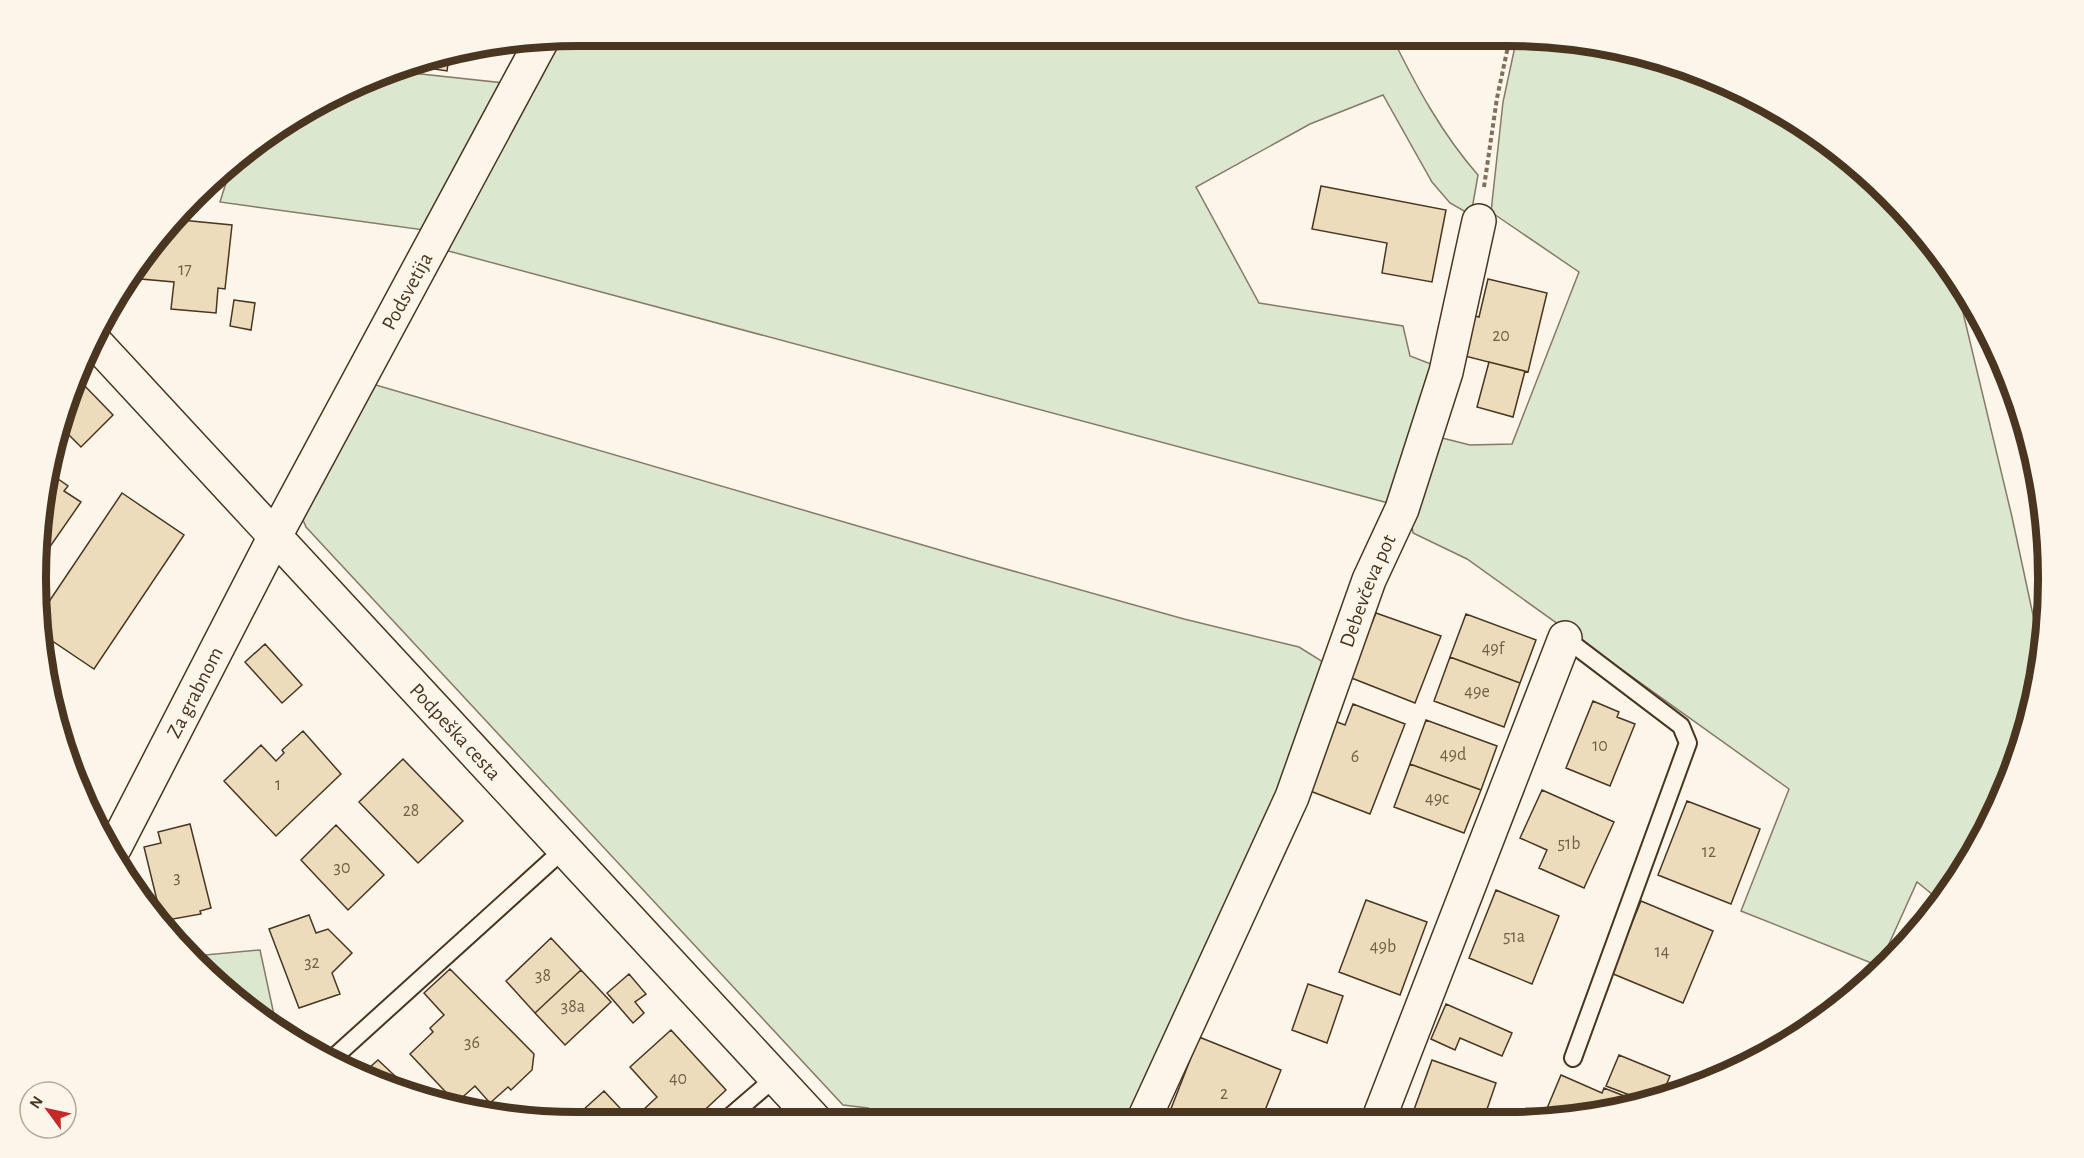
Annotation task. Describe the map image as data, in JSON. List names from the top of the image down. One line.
{"streets":{"street":["Podsvetija","Debevčeva pot","Za grabnom","Podpeška cesta"]},"crossings":[["Podsvetija","Za grabnom"],["Podsvetija","Podpeška cesta"],["Za grabnom","Podpeška cesta"]],"house_numbers":["17","20","49f","49e","10","49d","6","1","49c","28","51b","12","30","3","51a","49b","14","32","38","38a","36","40","2"],"north":"top left"}
